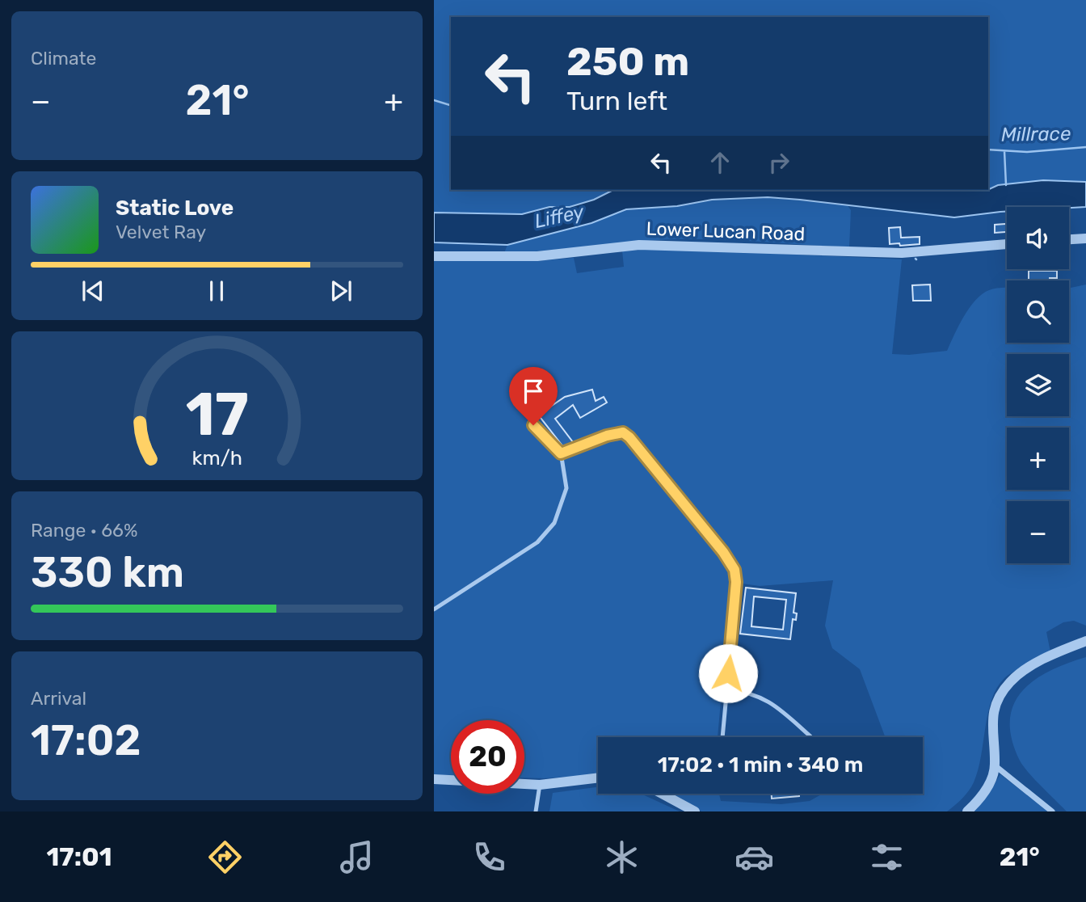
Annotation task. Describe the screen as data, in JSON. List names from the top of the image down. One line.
{"streets":{"street":["Lower Lucan Road"]},"water":["Millrace","Liffey"],"page":{"tile":["Climate",["Range · 66%","330 km"],["Arrival","17:02"]],"turn":["250 m","Turn left"],"heat":["−","21°","+"],"song":["Static Love","Velvet Ray"],"map_buttons":["+","−"],"limit":"20","trip":"17:02 · 1 min · 340 m","tabs":["17:01","21°"],"gauge":["17","km/h"]}}
